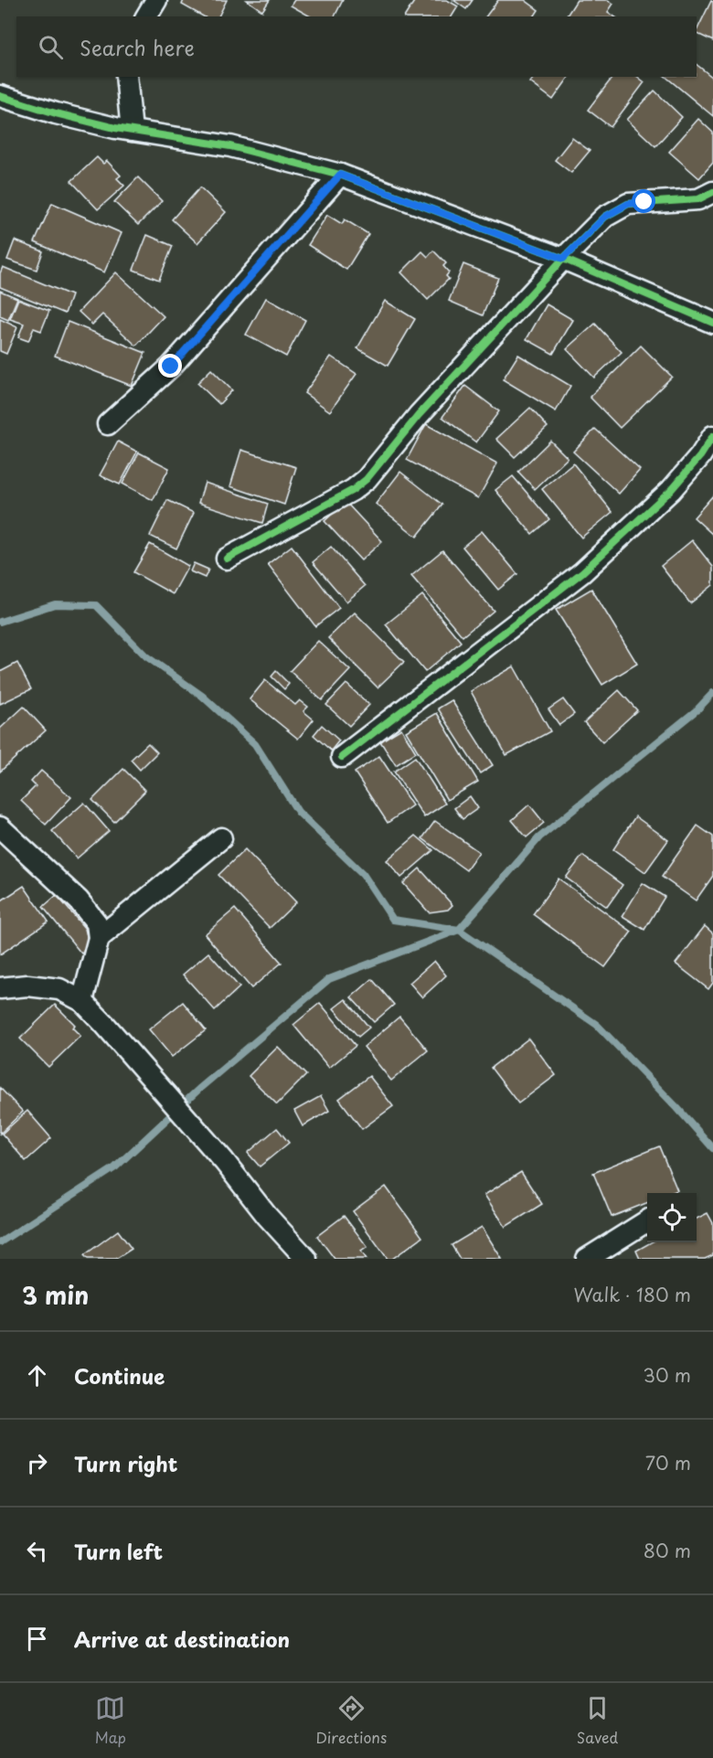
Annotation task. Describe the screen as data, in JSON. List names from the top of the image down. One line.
{"page":{"search":"Search here","heading":["3 min","Walk · 180 m"],"list":[["Continue","30 m"],["Turn right","70 m"],["Turn left","80 m"],"Arrive at destination"],"nav":["Map","Directions","Saved"]}}
